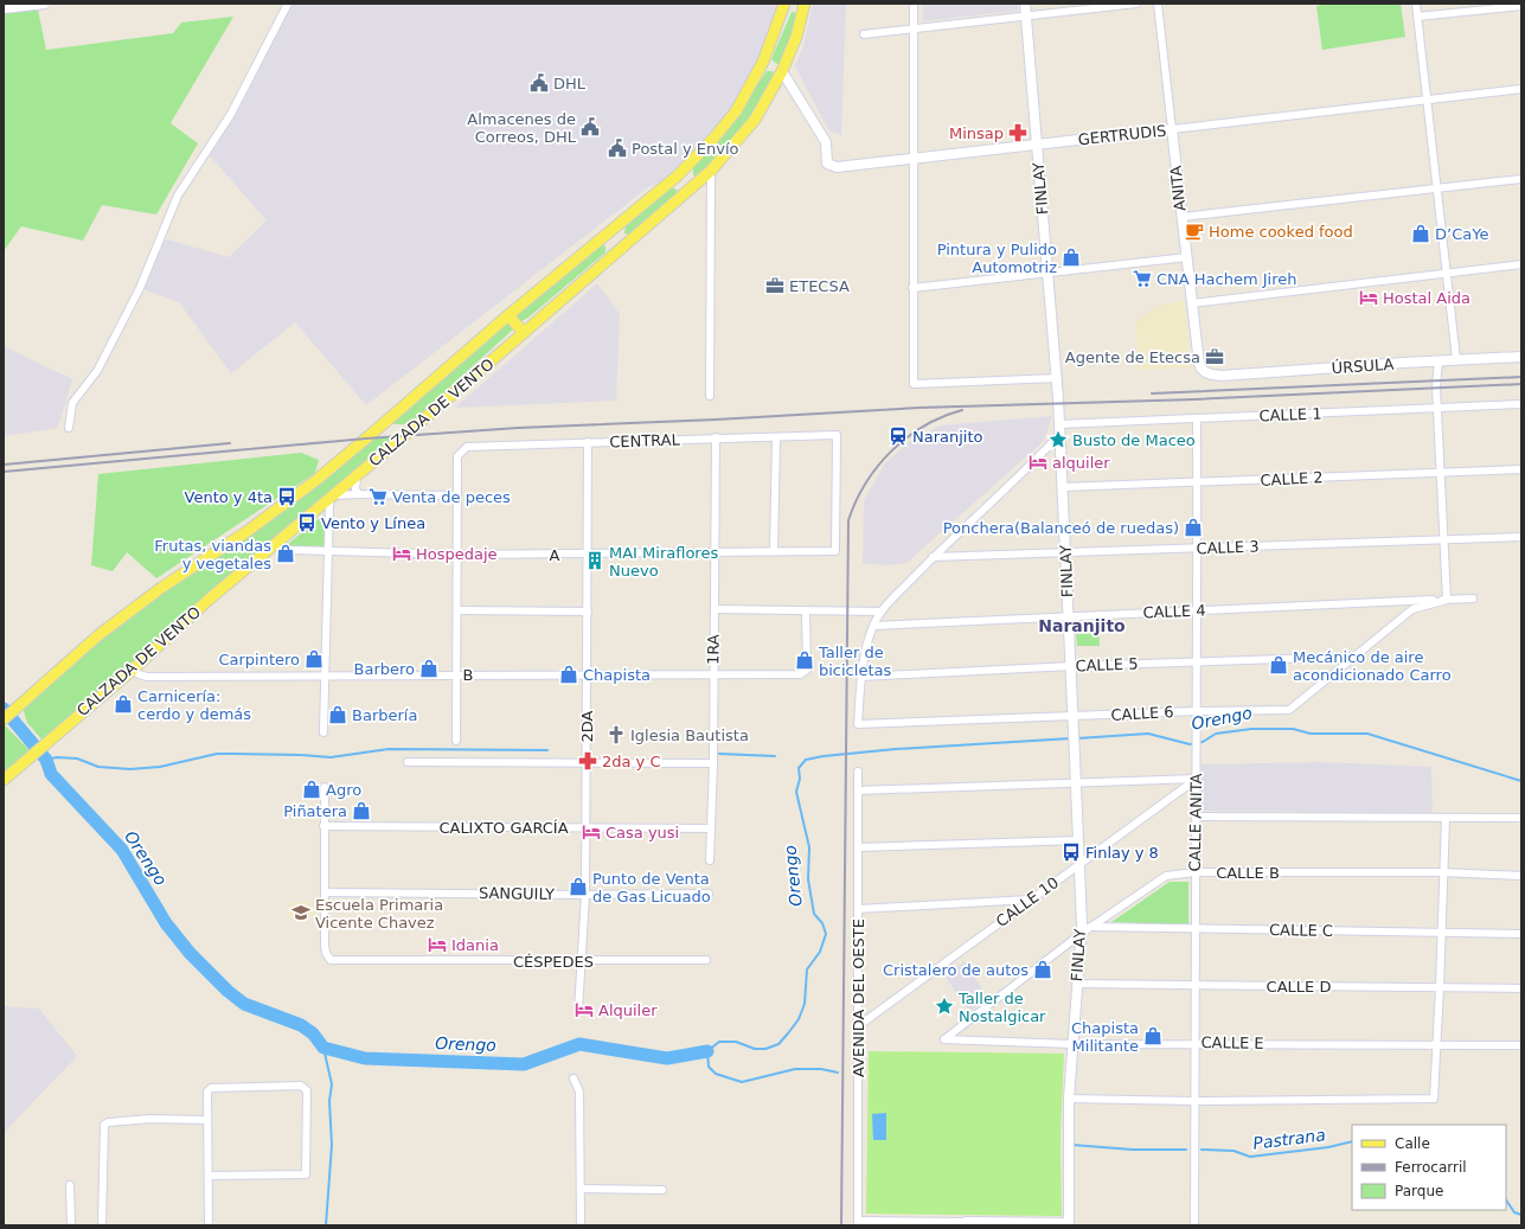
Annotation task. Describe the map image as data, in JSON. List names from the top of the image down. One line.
{"streets":{"main road":["CALZADA DE VENTO"],"street":["GERTRUDIS","FINLAY","ANITA","ÚRSULA","CALLE 1","CENTRAL","CALLE 2","CALLE 3","A","CALLE 4","1RA","CALLE 5","B","CALLE 6","2DA","CALLE ANITA","CALIXTO GARCÍA","CALLE B","SANGUILY","CALLE 10","CALLE C","CÉSPEDES","CALLE D","AVENIDA DEL OESTE","CALLE E"]},"crossings":[["GERTRUDIS","FINLAY"],["GERTRUDIS","ANITA"],["GERTRUDIS","CALZADA DE VENTO"],["FINLAY","CALLE 1"],["FINLAY","CALLE 2"],["FINLAY","CALLE 3"],["FINLAY","CALLE 4"],["FINLAY","CALLE 5"],["FINLAY","CALLE 6"],["FINLAY","CALLE B"],["FINLAY","CALLE 10"],["FINLAY","CALLE C"],["FINLAY","CALLE D"],["FINLAY","CALLE E"],["ANITA","ÚRSULA"],["CALZADA DE VENTO","A"],["CALZADA DE VENTO","B"],["CALLE 1","CALLE ANITA"],["CENTRAL","A"],["CENTRAL","1RA"],["CENTRAL","2DA"],["CALLE 2","CALLE ANITA"],["CALLE 3","CALLE ANITA"],["A","1RA"],["A","2DA"],["CALLE 4","CALLE 6"],["CALLE 4","CALLE ANITA"],["1RA","B"],["1RA","CALIXTO GARCÍA"],["CALLE 5","CALLE 6"],["CALLE 5","CALLE ANITA"],["B","2DA"],["CALLE 6","CALLE ANITA"],["2DA","CALIXTO GARCÍA"],["2DA","SANGUILY"],["2DA","CÉSPEDES"],["CALLE ANITA","CALLE B"],["CALLE ANITA","CALLE 10"],["CALLE ANITA","CALLE C"],["CALLE ANITA","CALLE D"],["CALLE ANITA","CALLE E"],["CALLE B","CALLE C"],["CALLE B","CALLE E"],["SANGUILY","CÉSPEDES"],["CALLE 10","AVENIDA DEL OESTE"]],"districts":["Naranjito"],"water":["Orengo","Pastrana"],"places":{"public building":["DHL","Almacenes de Correos, DHL","Postal y Envío"],"pharmacy":["Minsap","2da y C"],"cafe":["Home cooked food"],"shop":["D’CaYe","Pintura y Pulido Automotriz","Ponchera(Balanceó de ruedas)","Frutas, viandas y vegetales","Carpintero","Taller de bicicletas","Mecánico de aire acondicionado Carro","Barbero","Chapista","Carnicería: cerdo y demás","Barbería","Agro","Piñatera","Punto de Venta de Gas Licuado","Cristalero de autos","Chapista Militante"],"supermarket":["CNA Hachem Jireh","Venta de peces"],"office":["ETECSA","Agente de Etecsa"],"hotel":["Hostal Aida","alquiler","Hospedaje","Casa yusi","Idania","Alquiler"],"station":["Naranjito"],"place":["Busto de Maceo","Taller de Nostalgicar"],"bus stop":["Vento y 4ta","Vento y Línea","Finlay y 8"],"building":["MAI Miraflores Nuevo"],"church":["Iglesia Bautista"],"school or university":["Escuela Primaria Vicente Chavez"]},"legend":["Calle","Ferrocarril","Parque"]}
